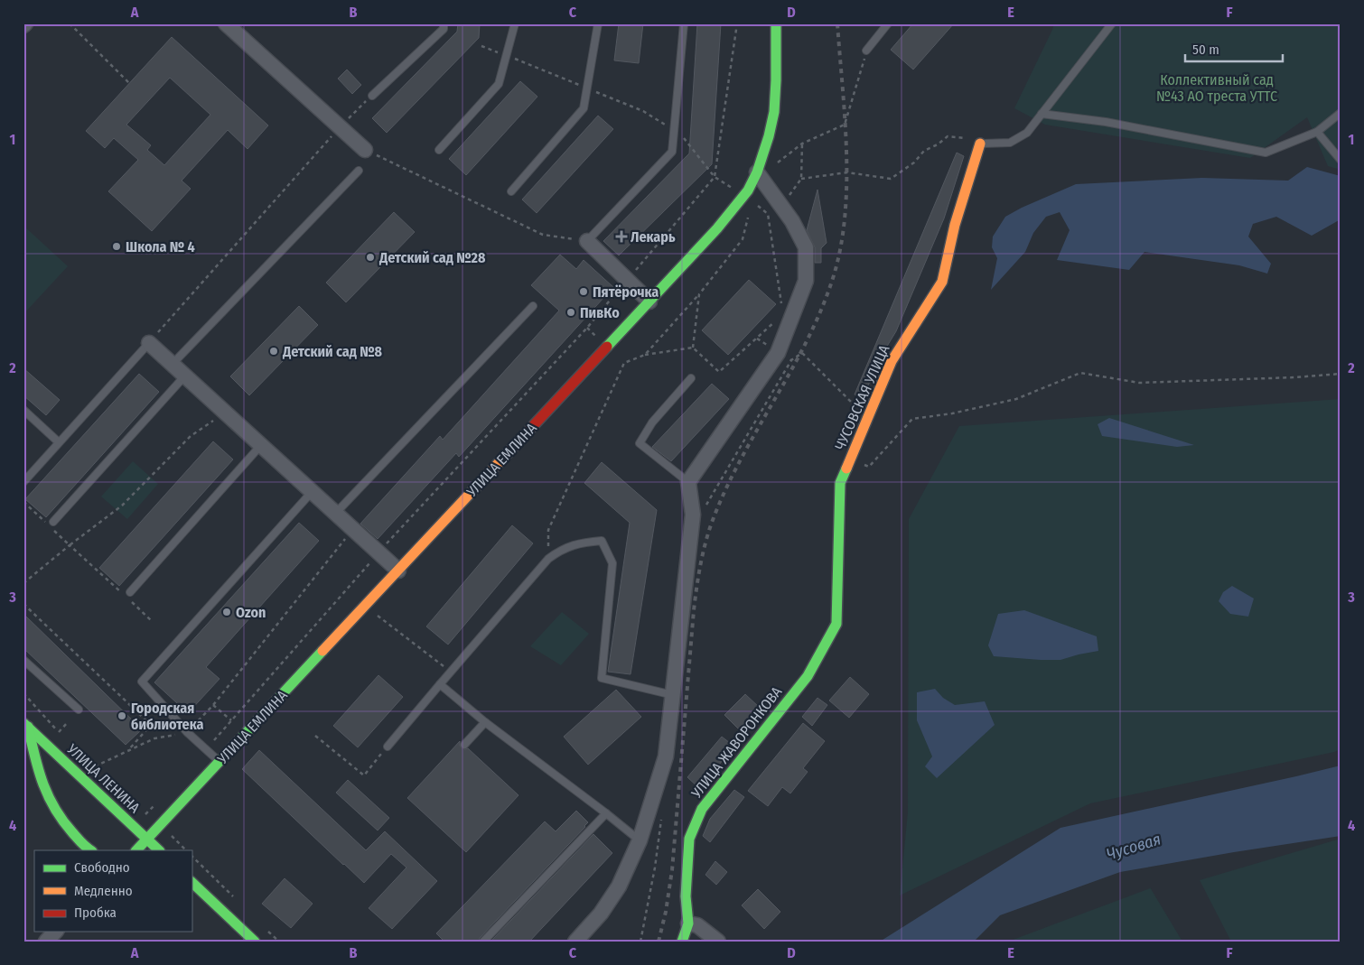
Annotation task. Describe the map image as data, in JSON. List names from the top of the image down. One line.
{"streets":{"street":["ЧУСОВСКАЯ УЛИЦА","УЛИЦА ЕМЛИНА","УЛИЦА ЖАВОРОНКОВА","УЛИЦА ЛЕНИНА"]},"crossings":[["ЧУСОВСКАЯ УЛИЦА","УЛИЦА ЖАВОРОНКОВА"],["УЛИЦА ЕМЛИНА","УЛИЦА ЛЕНИНА"]],"water":["Чусовая"],"parks":["Коллективный сад №43 АО треста УТТС"],"places":{"health":["Лекарь"],"other":["Школа № 4","Детский сад №28","Пятёрочка","ПивКо","Детский сад №8","Ozon","Городская библиотека"]},"legend":["Свободно","Медленно","Пробка"],"scale_bar":"50 m","grid":{"columns":["A","B","C","D","E","F"],"rows":["1","2","3","4"]}}
